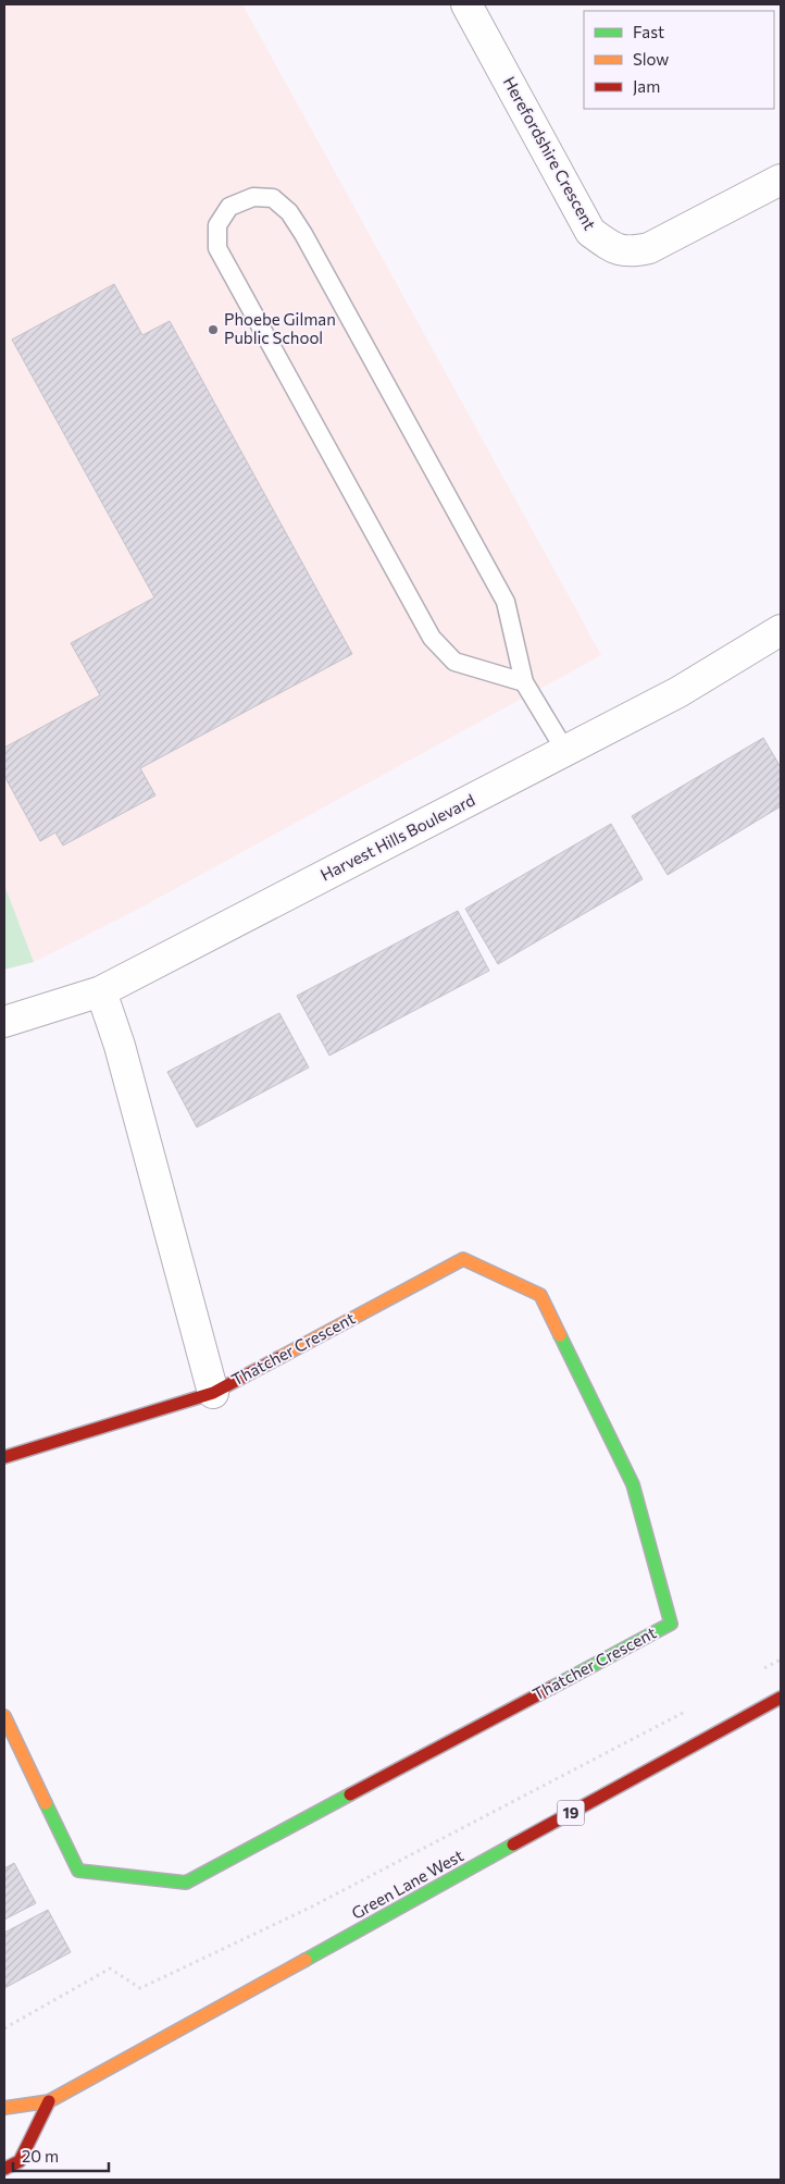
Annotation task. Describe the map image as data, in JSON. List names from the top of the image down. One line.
{"streets":{"street":["Herefordshire Crescent","Harvest Hills Boulevard","Thatcher Crescent","19","Green Lane West"]},"crossings":[["Harvest Hills Boulevard","Thatcher Crescent"]],"places":["Phoebe Gilman Public School"],"legend":["Fast","Slow","Jam"],"scale_bar":"20 m"}
